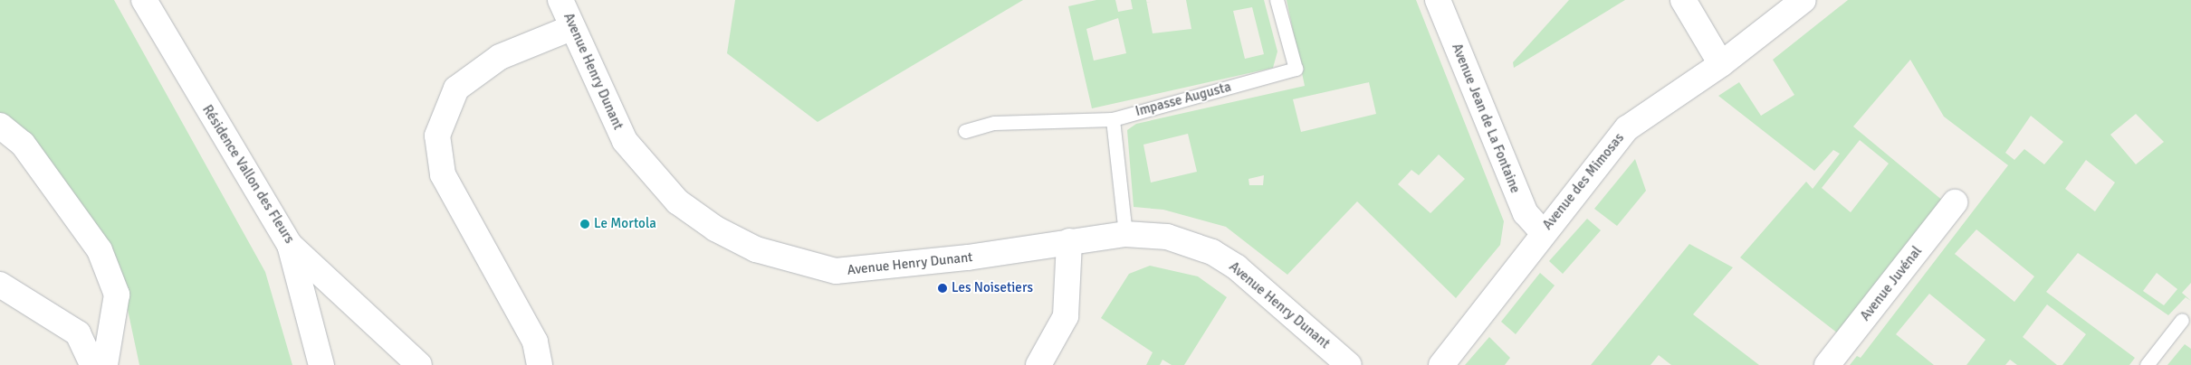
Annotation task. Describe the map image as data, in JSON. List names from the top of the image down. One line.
{"streets":{"street":["Avenue Henry Dunant","Avenue Jean de La Fontaine","Résidence Vallon des Fleurs","Avenue des Mimosas","Avenue Juvénal"],"lane":["Impasse Augusta"]},"crossings":[["Avenue Jean de La Fontaine","Avenue des Mimosas"]],"places":["Le Mortola","Les Noisetiers"]}
